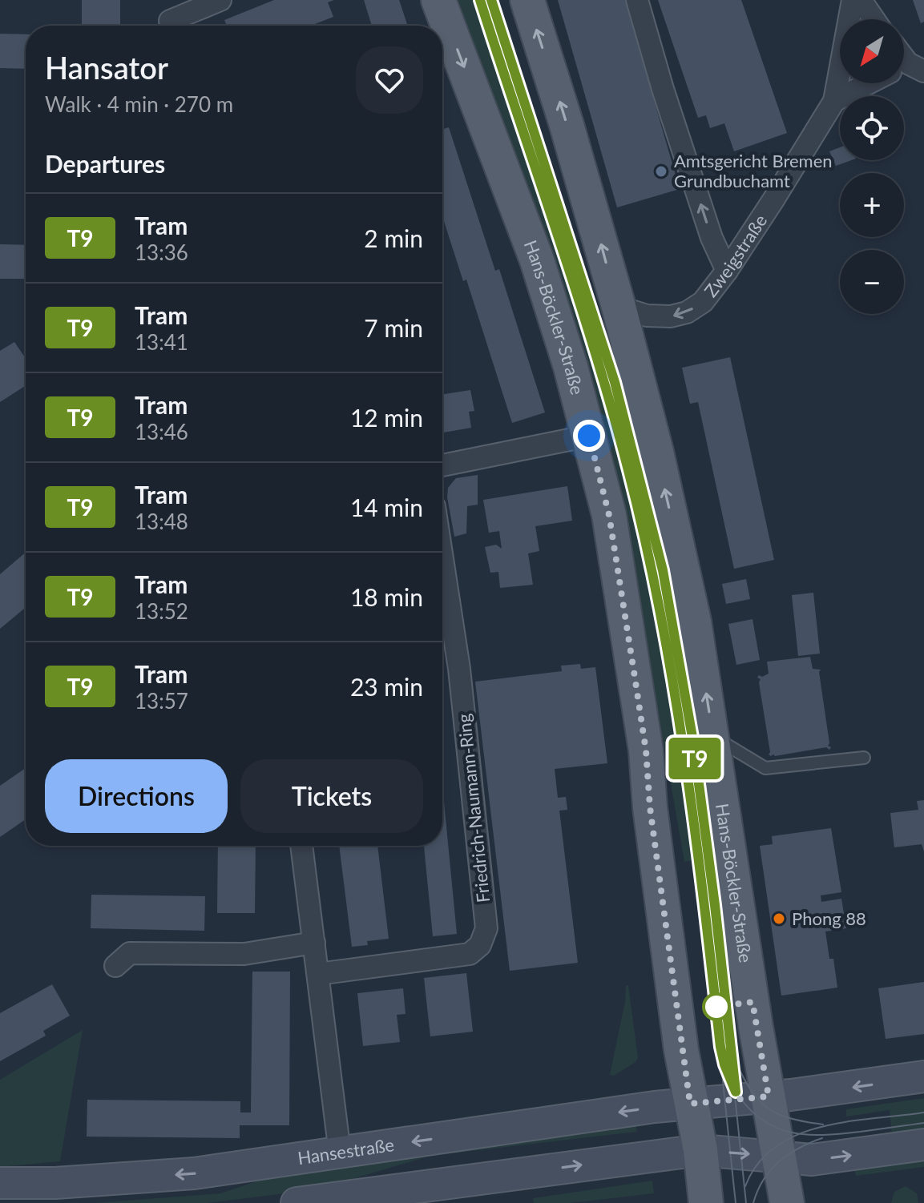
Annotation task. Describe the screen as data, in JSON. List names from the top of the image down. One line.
{"streets":{"main road":["Hans-Böckler-Straße","Hansestraße"],"street":["Zweigstraße","Friedrich-Naumann-Ring"]},"crossings":[["Zweigstraße","Hans-Böckler-Straße"],["Hans-Böckler-Straße","Hansestraße"]],"places":["Amtsgericht Bremen Grundbuchamt","Phong 88"],"lines":["tram line T9"],"north":"bottom left","page":{"on_map":"T9","map_buttons":["+","−"],"heading":[["Hansator","Walk · 4 min · 270 m"],"Departures"],"list":[{"mark":"T9","name":"Tram","note":"13:36","value":"2 min"},{"mark":"T9","name":"Tram","note":"13:41","value":"7 min"},{"mark":"T9","name":"Tram","note":"13:46","value":"12 min"},{"mark":"T9","name":"Tram","note":"13:48","value":"14 min"},{"mark":"T9","name":"Tram","note":"13:52","value":"18 min"},{"mark":"T9","name":"Tram","note":"13:57","value":"23 min"}],"buttons":["Directions","Tickets"]}}
